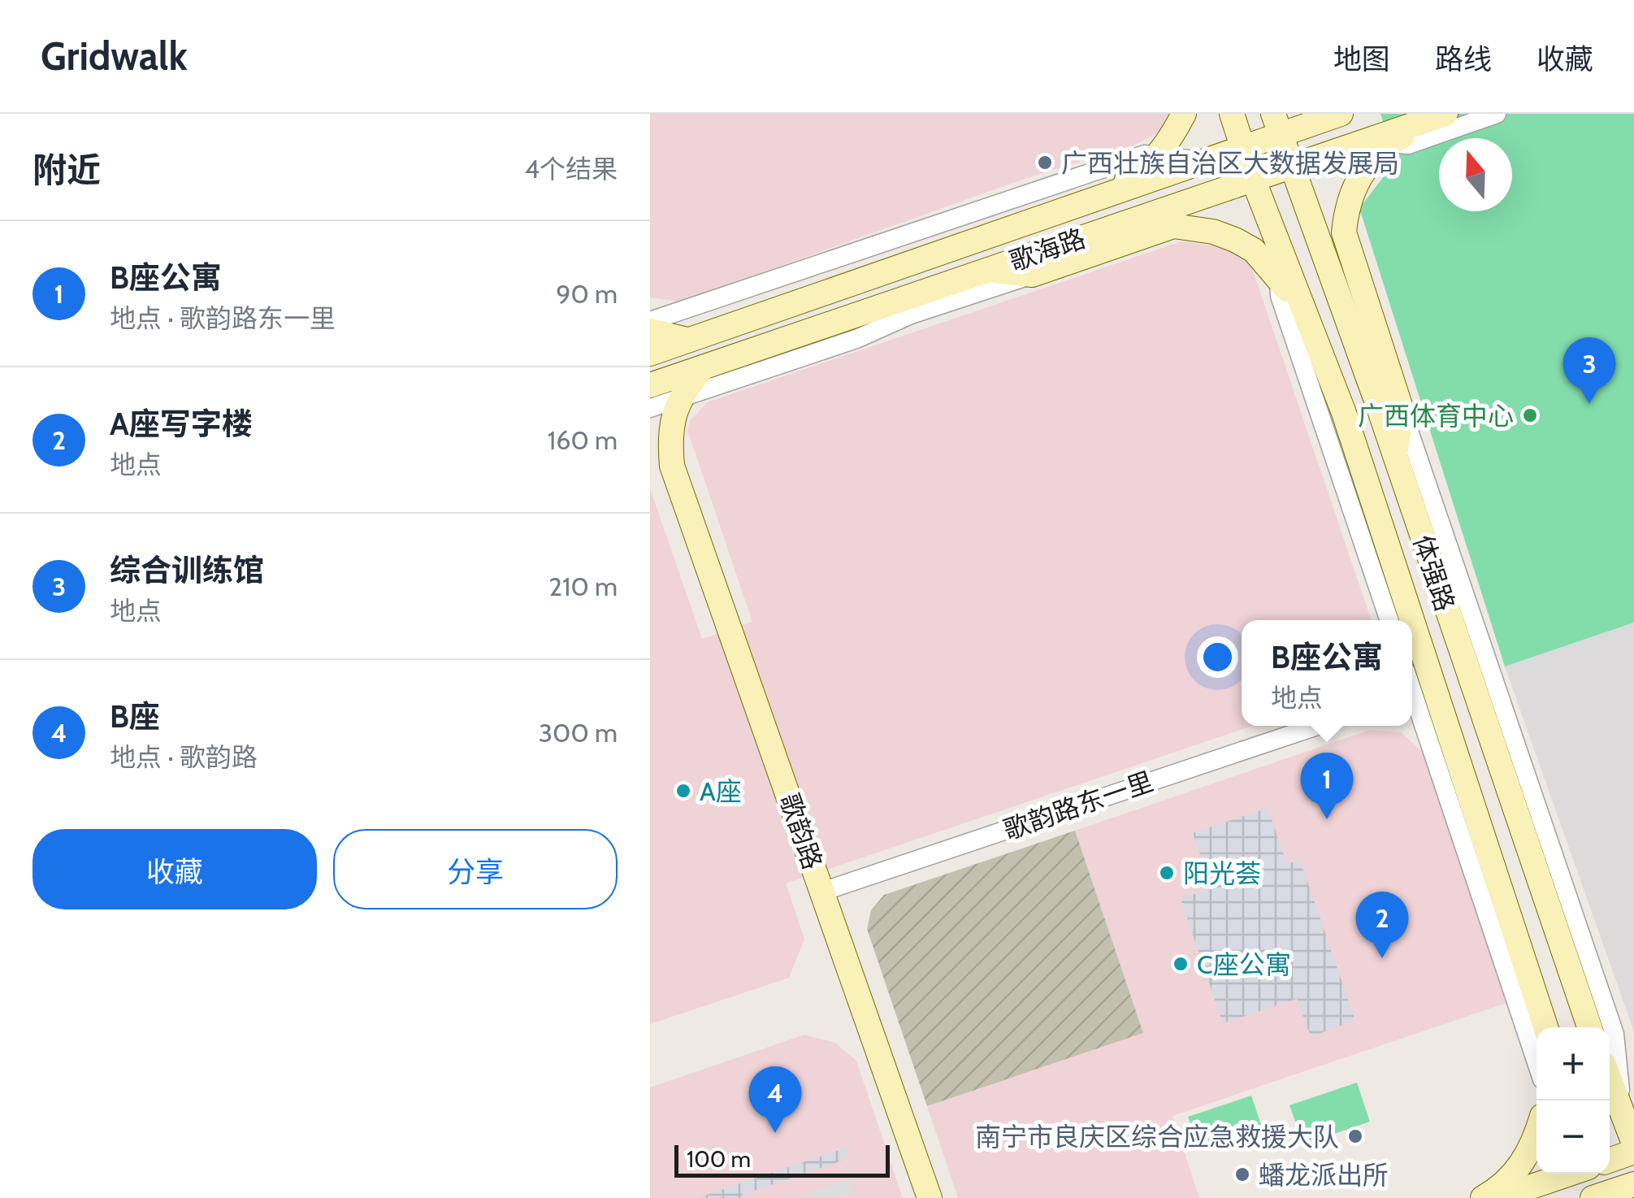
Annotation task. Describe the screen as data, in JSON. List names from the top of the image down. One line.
{"streets":{"main road":["歌海路","体强路","歌韵路"],"street":["歌韵路东一里"]},"crossings":[["歌海路","体强路"],["歌海路","歌韵路"],["歌韵路东一里","歌韵路"]],"places":["广西壮族自治区大数据发展局","广西体育中心","A座","阳光荟","C座公寓","南宁市良庆区综合应急救援大队","蟠龙派出所"],"scale_bar":"100 m","north":"top","page":{"header":"Gridwalk","nav":["地图","路线","收藏"],"heading":["附近","4个结果"],"list":[{"mark":"1","name":"B座公寓","note":"地点 · 歌韵路东一里","value":"90 m"},{"mark":"2","name":"A座写字楼","note":"地点","value":"160 m"},{"mark":"3","name":"综合训练馆","note":"地点","value":"210 m"},{"mark":"4","name":"B座","note":"地点 · 歌韵路","value":"300 m"}],"pins":["3","1","2","4"],"popup":["B座公寓","地点"],"buttons":["收藏","分享"],"map_buttons":["+","−"],"scale":"100 m"}}
